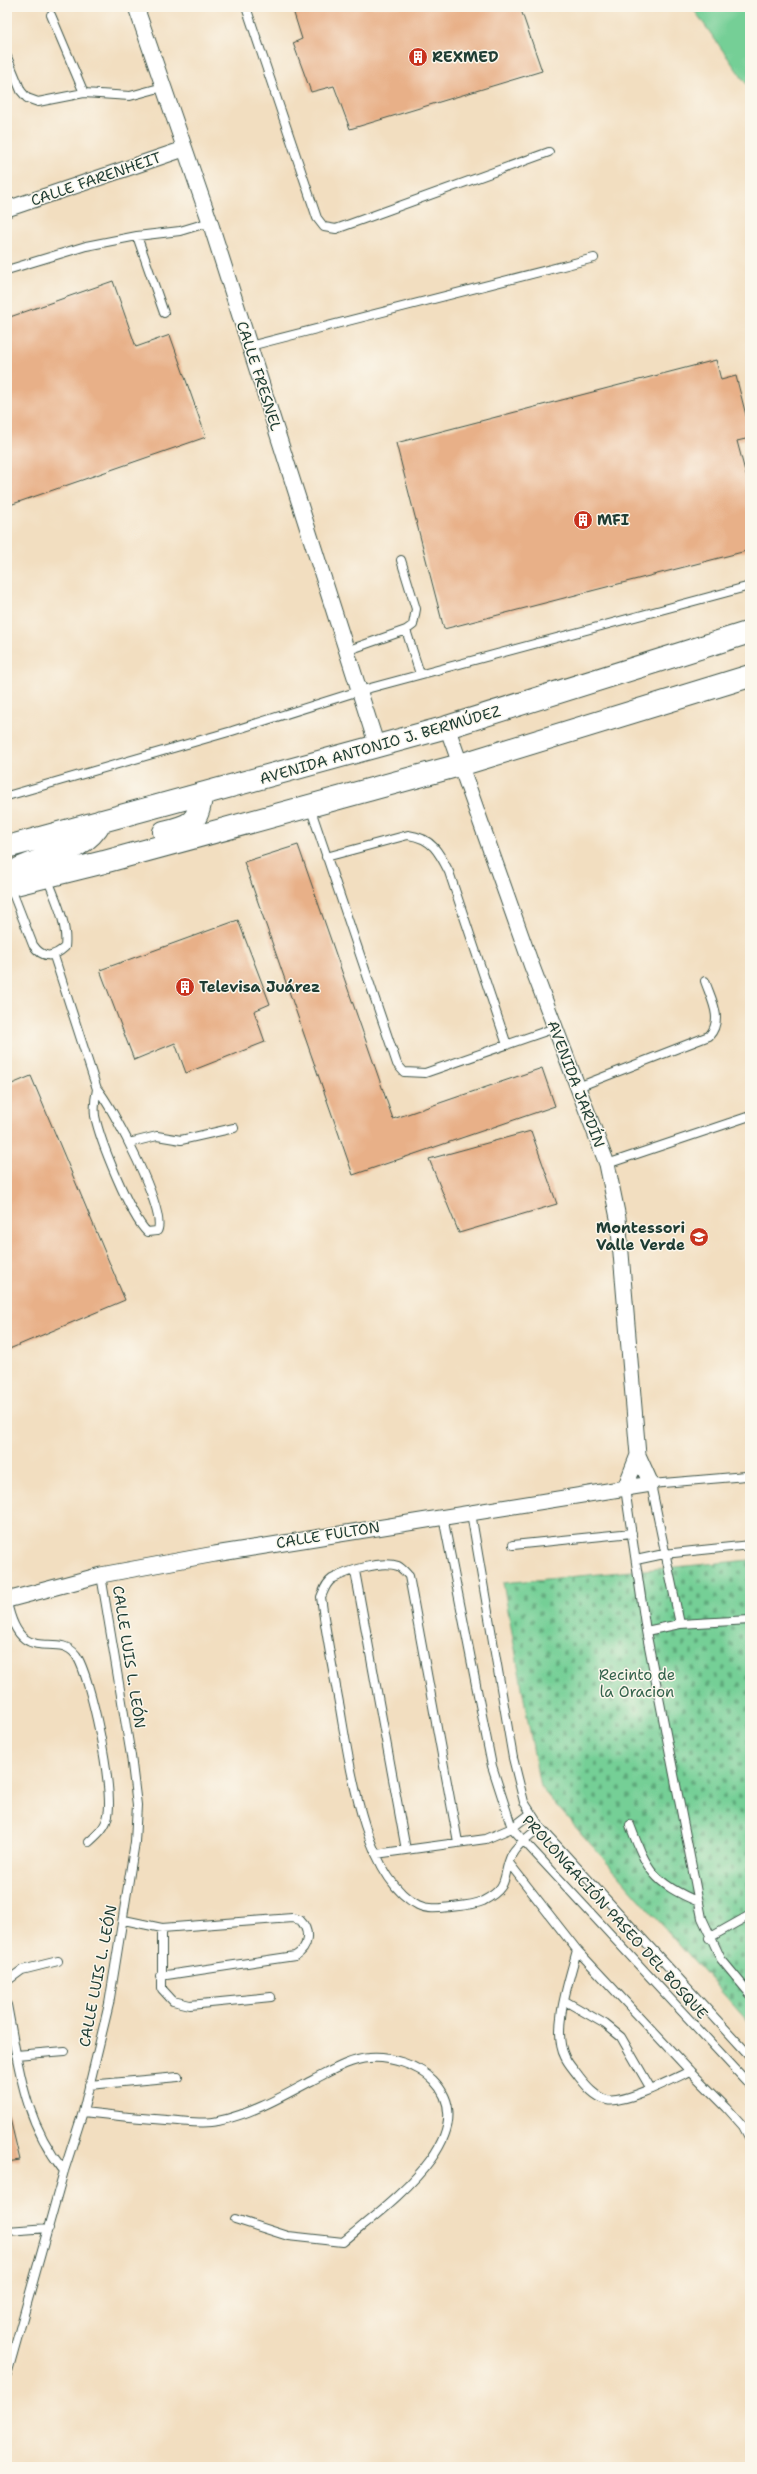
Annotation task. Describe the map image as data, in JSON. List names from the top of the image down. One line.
{"streets":{"main road":["AVENIDA ANTONIO J. BERMÚDEZ"],"street":["CALLE FARENHEIT","CALLE FRESNEL","AVENIDA JARDÍN","CALLE FULTON"],"lane":["CALLE LUIS L. LEÓN","PROLONGACIÓN PASEO DEL BOSQUE"]},"crossings":[["CALLE FARENHEIT","CALLE FRESNEL"],["CALLE FRESNEL","AVENIDA ANTONIO J. BERMÚDEZ"],["AVENIDA ANTONIO J. BERMÚDEZ","AVENIDA JARDÍN"],["AVENIDA JARDÍN","CALLE FULTON"],["CALLE FULTON","CALLE LUIS L. LEÓN"],["CALLE FULTON","PROLONGACIÓN PASEO DEL BOSQUE"]],"parks":["Recinto de la Oracion"],"places":{"building":["REXMED","MFI","Televisa Juárez"],"school or university":["Montessori Valle Verde"]}}
